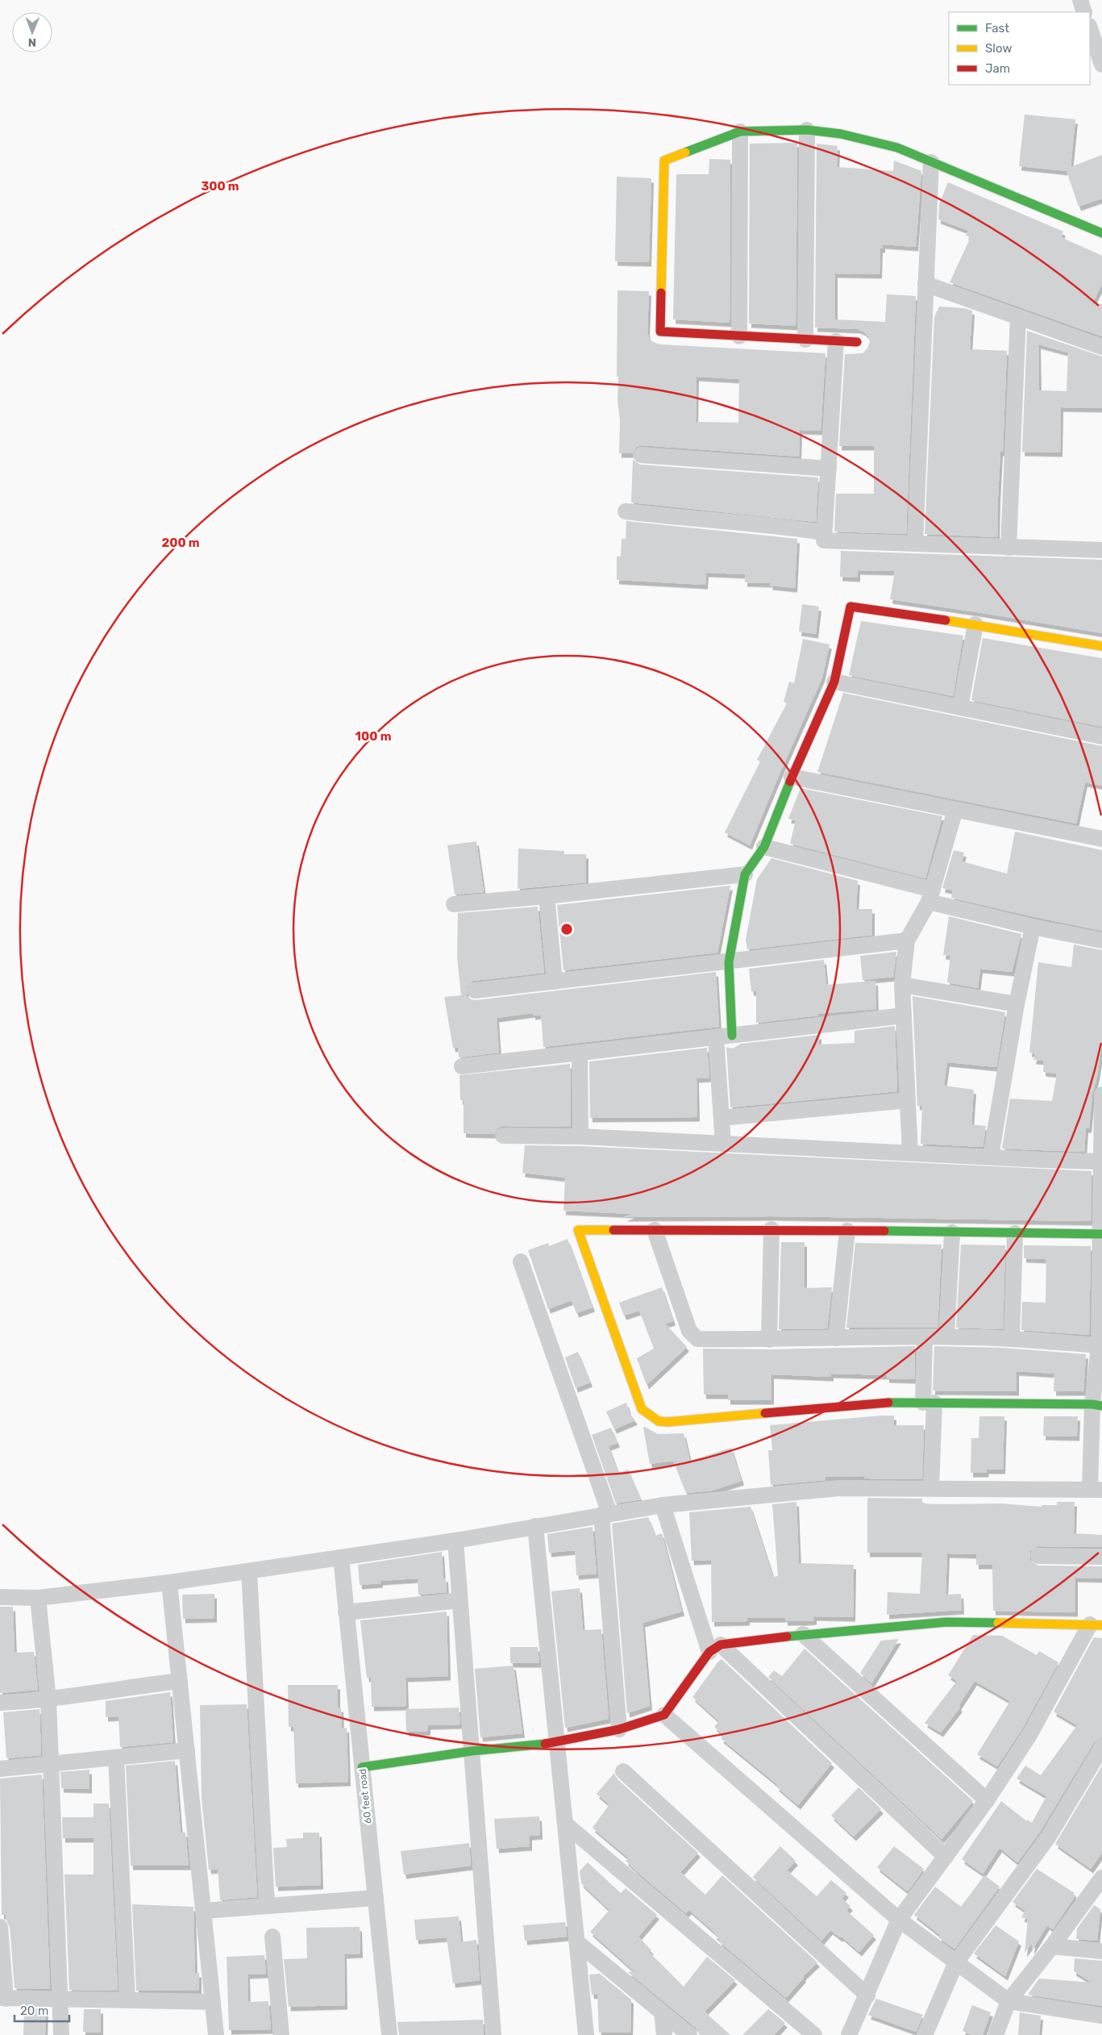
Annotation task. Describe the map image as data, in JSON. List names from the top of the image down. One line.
{"streets":{"street":["60 feet road"]},"legend":["Fast","Slow","Jam"],"scale_bar":"20 m","north":"bottom","rings":["300 m","200 m","100 m"]}
